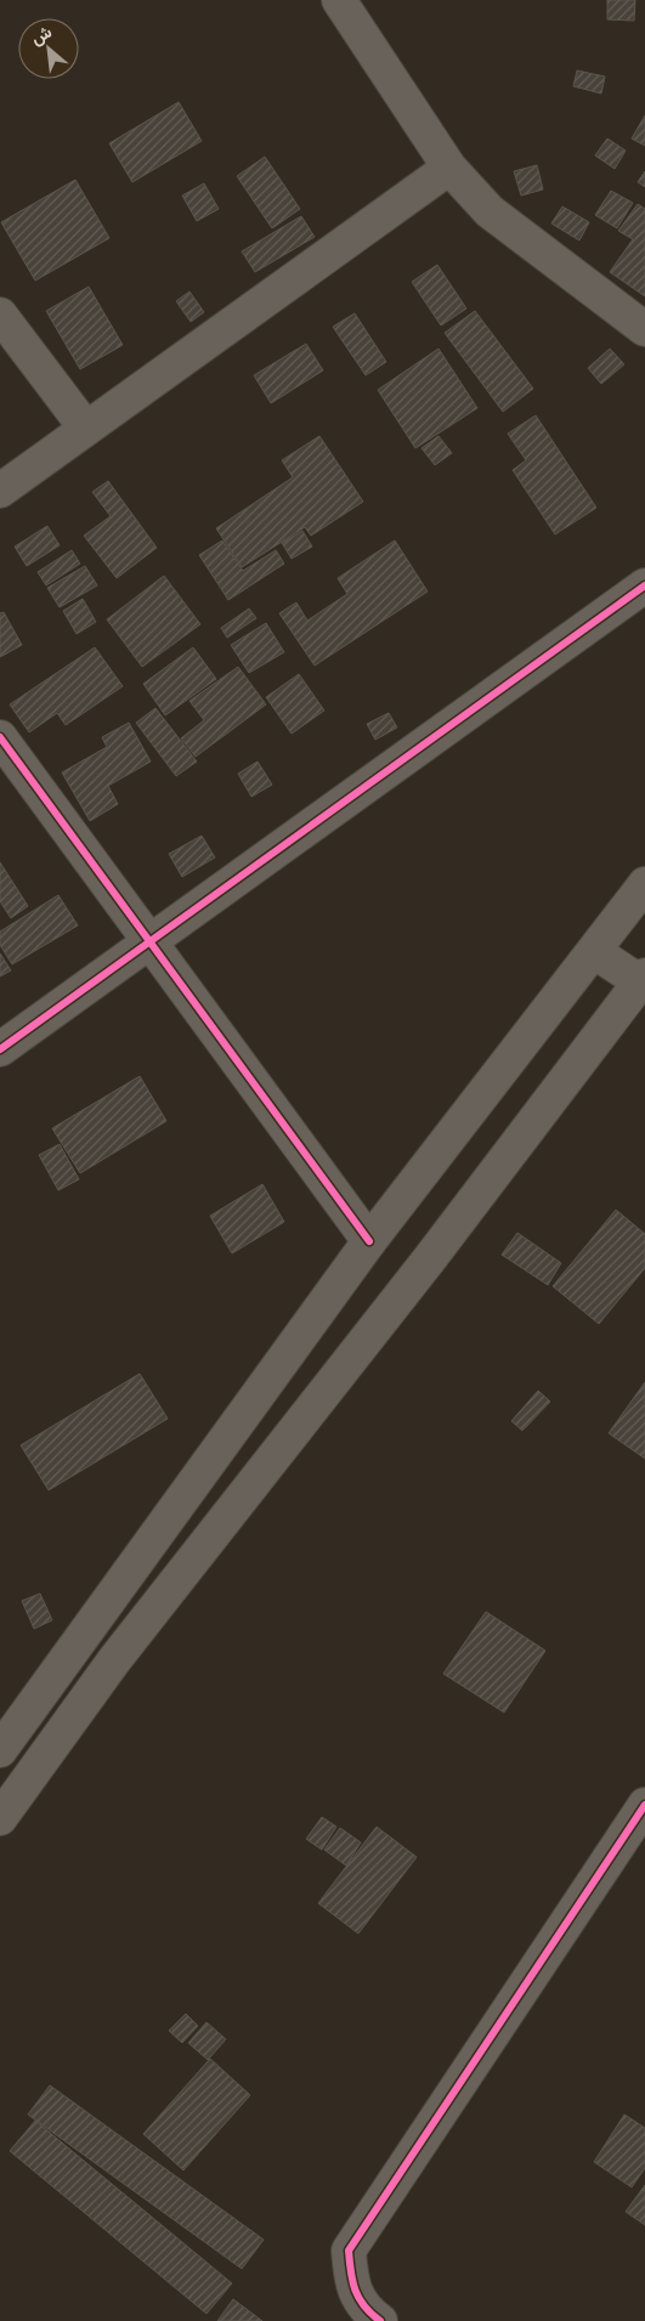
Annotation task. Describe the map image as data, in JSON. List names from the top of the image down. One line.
{"north":"top left"}
